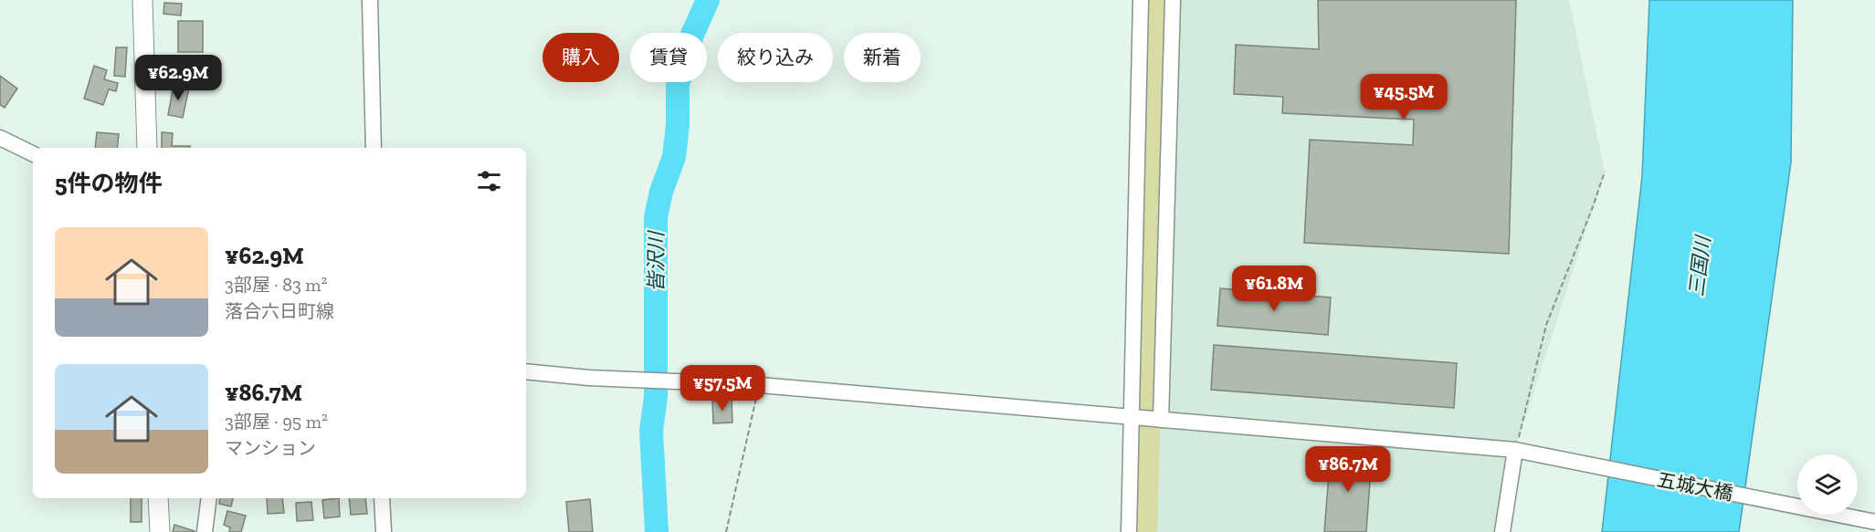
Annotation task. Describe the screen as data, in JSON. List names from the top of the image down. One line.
{"streets":{"street":["五城大橋"]},"water":["皆沢川","三国川"],"page":{"chip":["購入","賃貸","絞り込み","新着"],"price":["¥62.9M","¥45.5M","¥61.8M","¥57.5M","¥86.7M"],"heading":"5件の物件","list":[{"name":"¥62.9M","note":"3部屋 · 83 m² · 落合六日町線"},{"name":"¥86.7M","note":"3部屋 · 95 m² · マンション"}]}}
